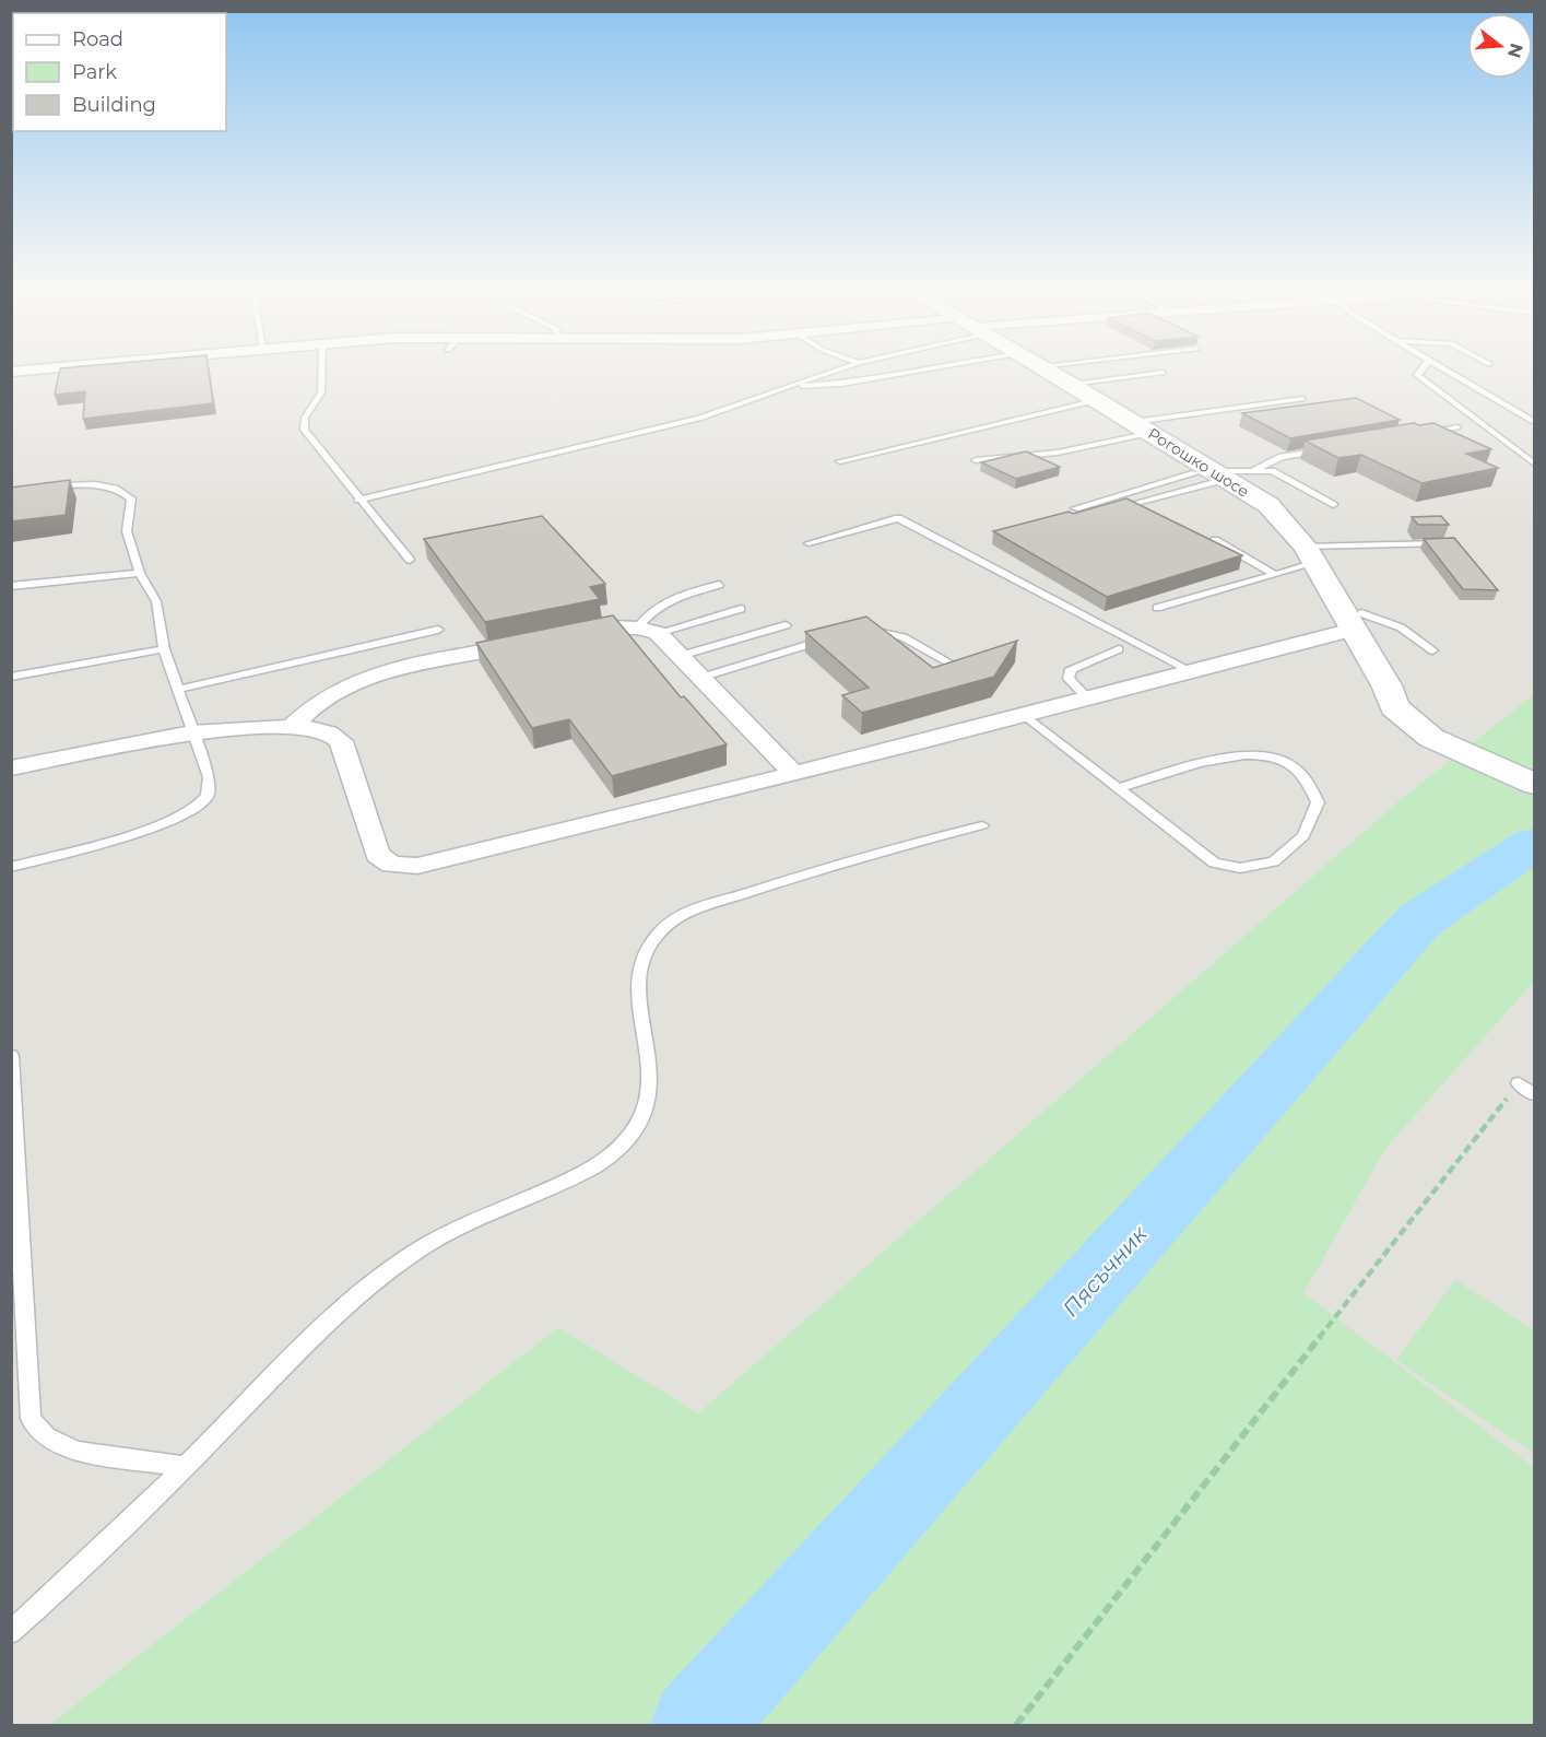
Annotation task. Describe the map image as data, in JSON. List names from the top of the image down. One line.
{"streets":{"main road":["Рогошко шосе"]},"water":["Пясъчник"],"legend":["Road","Park","Building"],"north":"right"}
